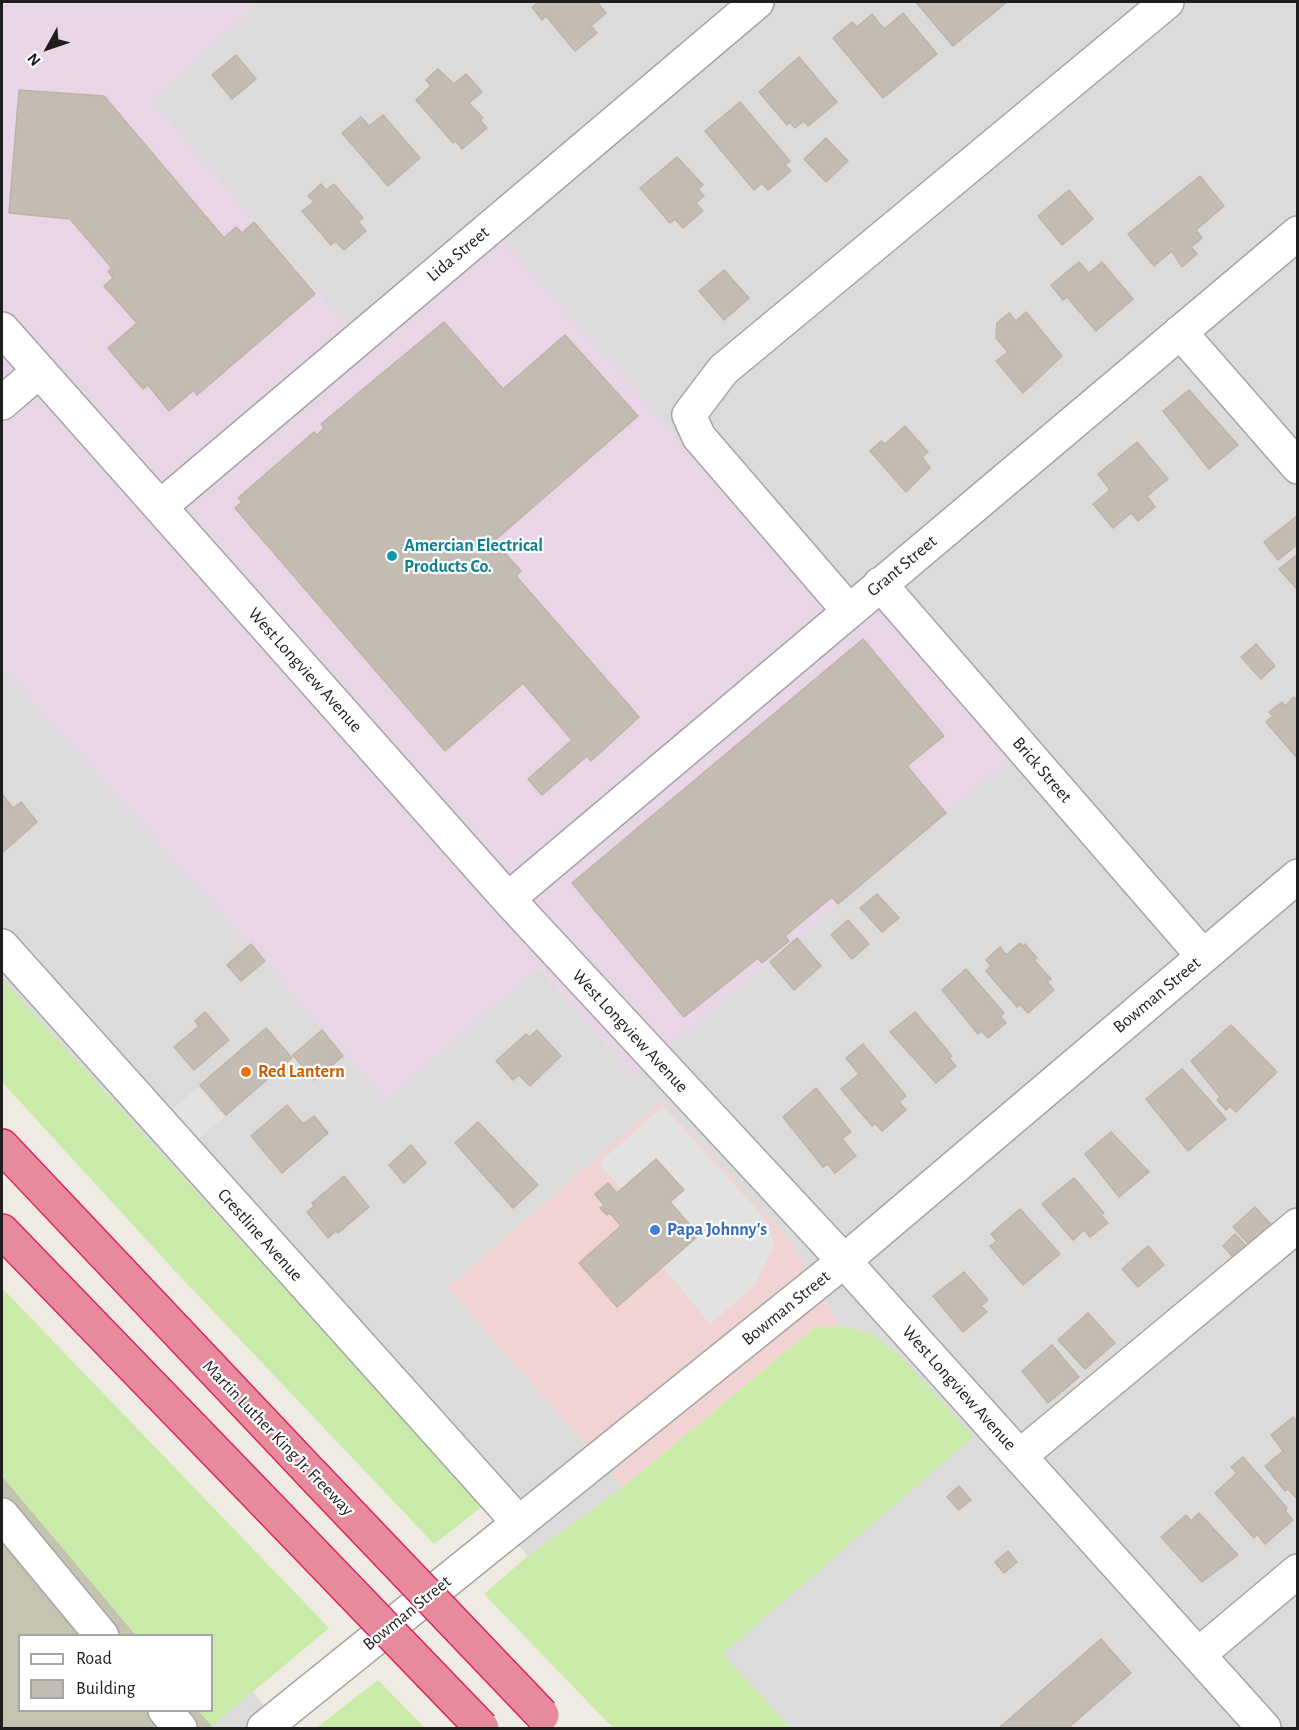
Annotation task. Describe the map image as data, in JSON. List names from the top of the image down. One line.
{"streets":{"highway":["Martin Luther King Jr. Freeway"],"street":["Lida Street","Grant Street","West Longview Avenue","Brick Street","Bowman Street","Crestline Avenue"]},"crossings":[["Lida Street","West Longview Avenue"],["Grant Street","West Longview Avenue"],["Grant Street","Brick Street"],["West Longview Avenue","Bowman Street"],["Brick Street","Bowman Street"],["Bowman Street","Crestline Avenue"]],"places":["Amercian Electrical Products Co.","Red Lantern","Papa Johnny's"],"legend":["Road","Building"],"north":"bottom left"}
